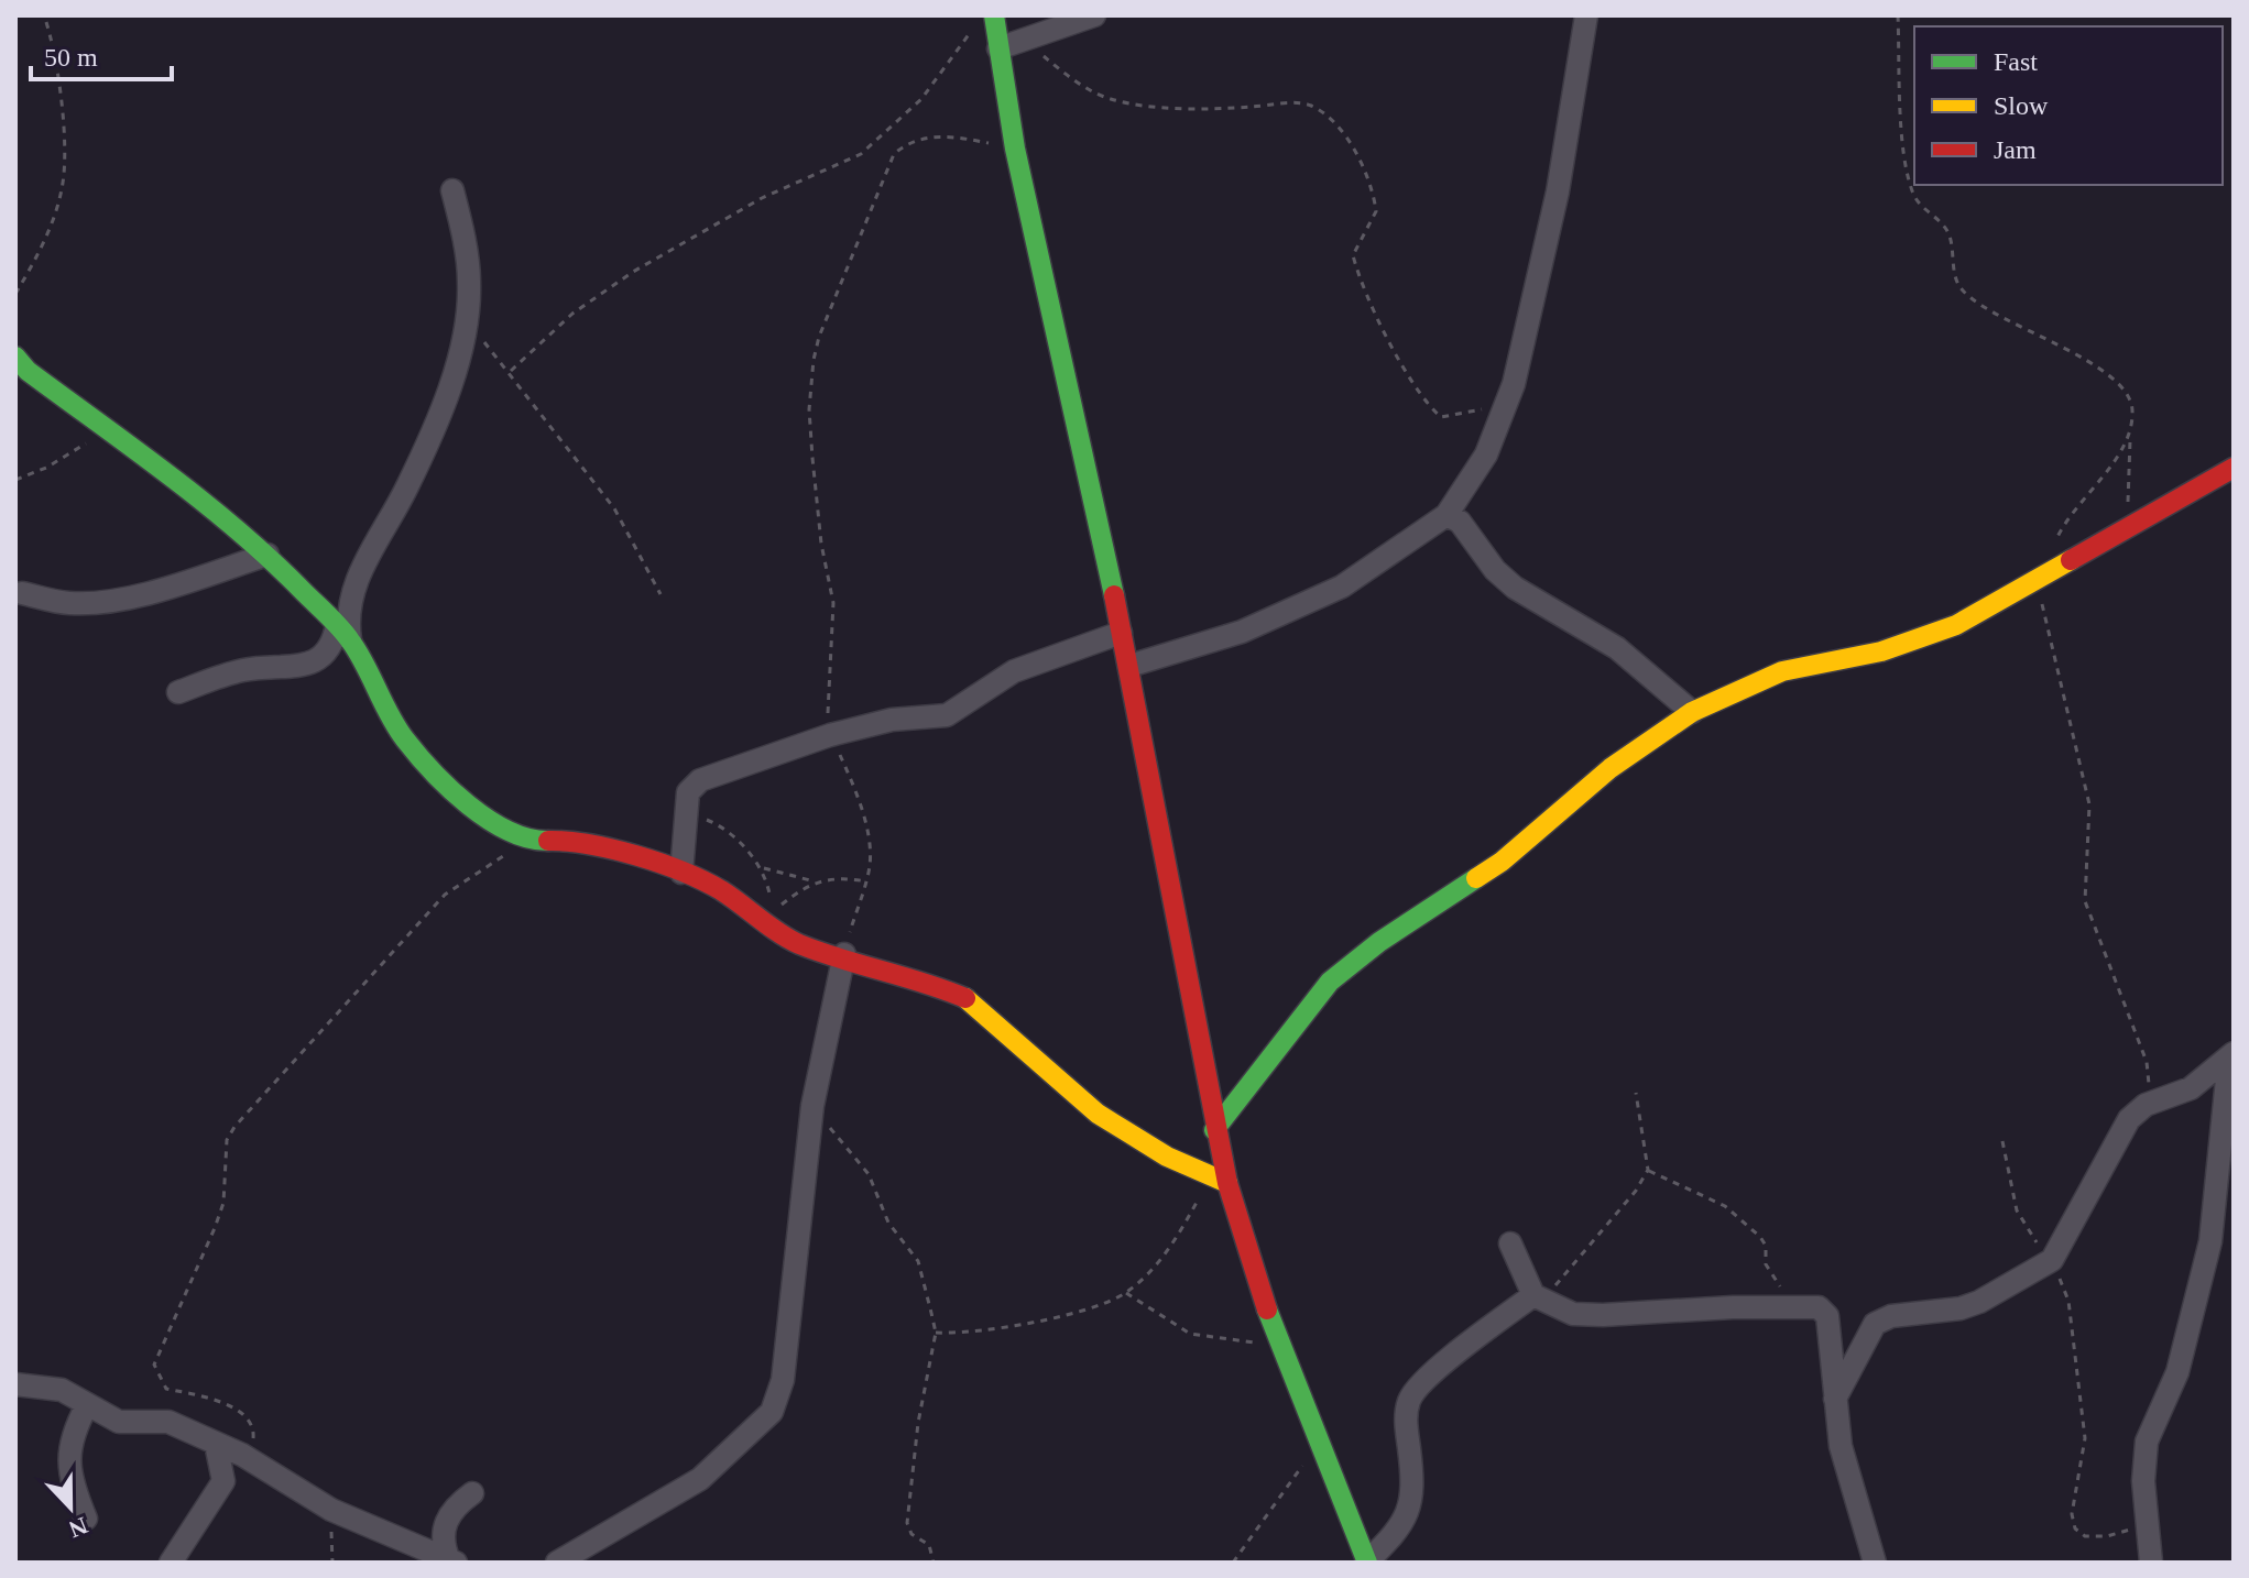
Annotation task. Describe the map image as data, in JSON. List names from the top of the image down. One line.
{"legend":["Fast","Slow","Jam"],"scale_bar":"50 m","north":"bottom"}
